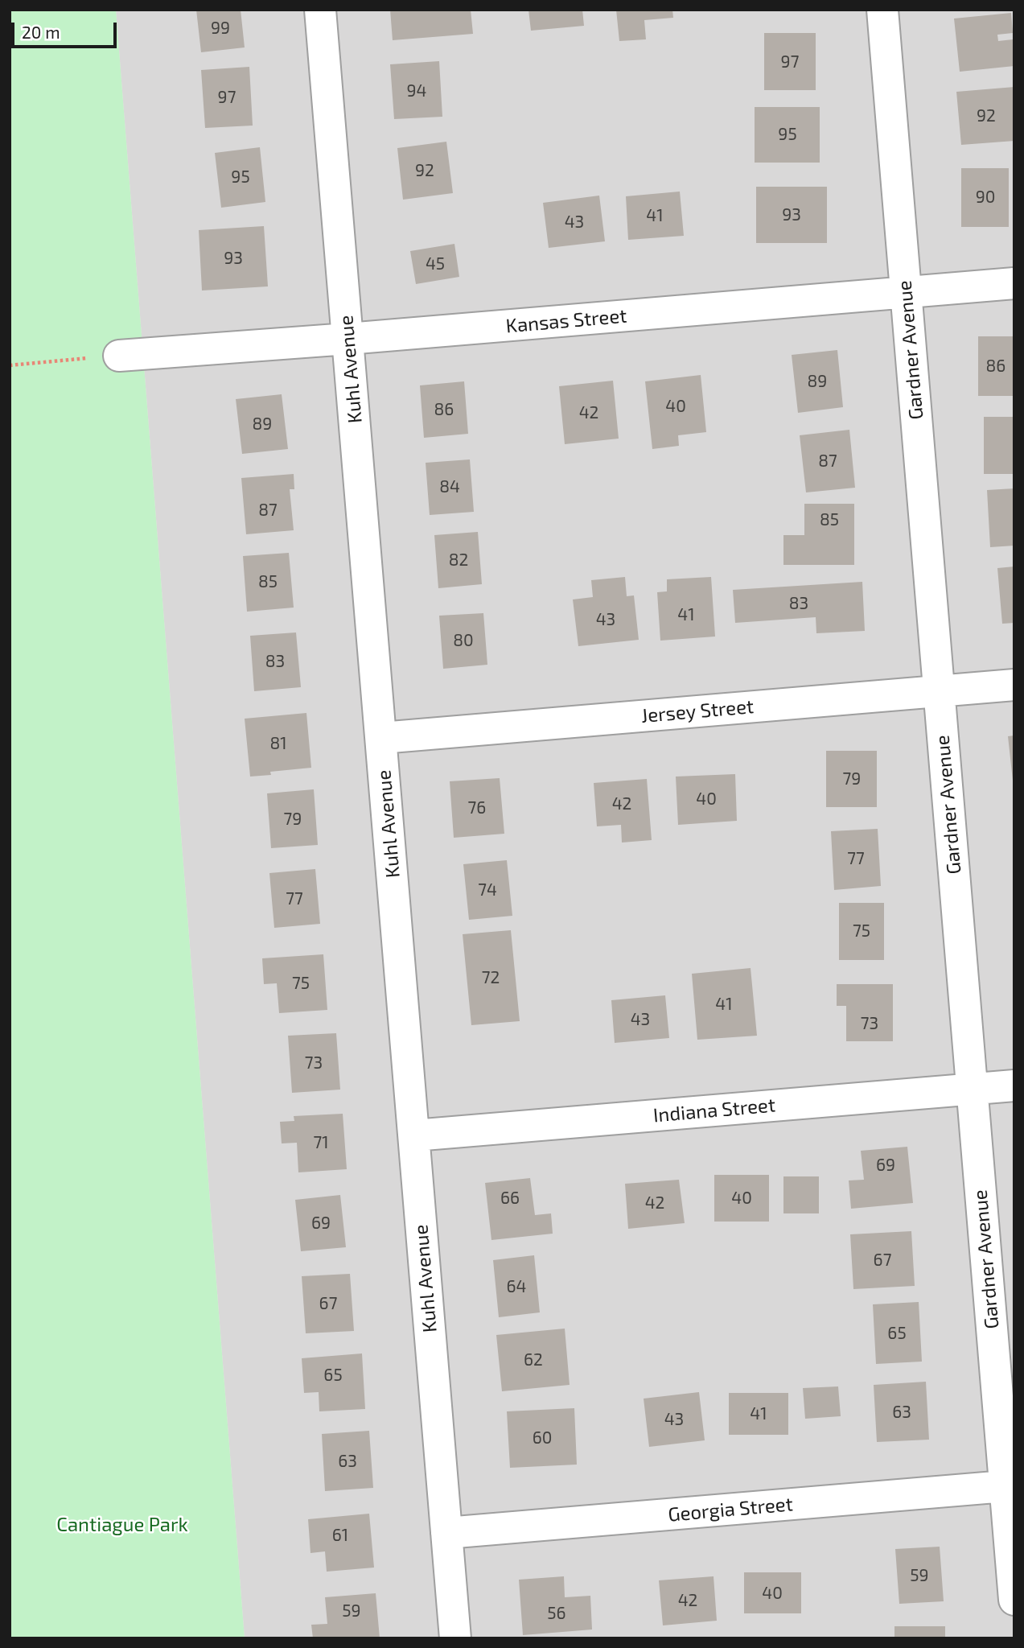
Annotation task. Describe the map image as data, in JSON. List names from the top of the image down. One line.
{"streets":{"street":["Kansas Street","Gardner Avenue","Kuhl Avenue","Jersey Street","Indiana Street","Georgia Street"]},"crossings":[["Kansas Street","Gardner Avenue"],["Kansas Street","Kuhl Avenue"],["Gardner Avenue","Jersey Street"],["Gardner Avenue","Indiana Street"],["Gardner Avenue","Georgia Street"],["Kuhl Avenue","Jersey Street"],["Kuhl Avenue","Indiana Street"],["Kuhl Avenue","Georgia Street"]],"parks":["Cantiague Park"],"house_numbers":["99","97","94","97","92","95","92","95","90","93","41","43","93","45","86","89","40","86","42","89","87","84","87","85","82","85","83","41","43","80","83","81","79","40","42","76","79","77","74","77","75","72","75","41","43","73","73","71","69","66","40","42","69","67","64","67","65","62","65","63","41","43","60","63","61","59","40","42","59","56"],"scale_bar":"20 m"}
